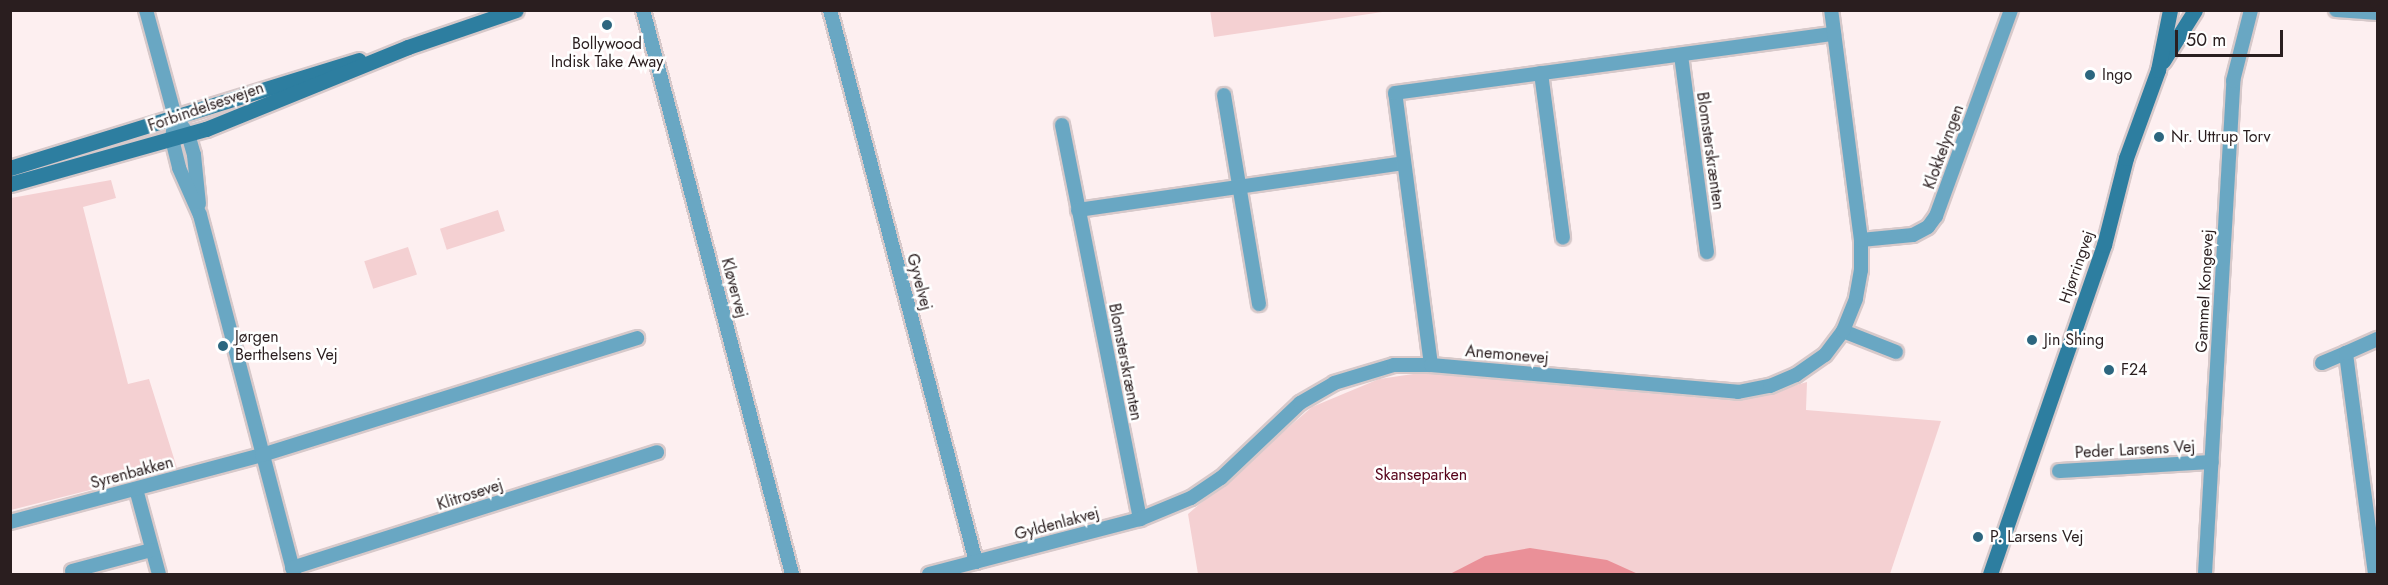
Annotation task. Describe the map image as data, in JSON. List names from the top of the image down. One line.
{"streets":{"street":["Forbindelsesvejen","Klokkelyngen","Blomsterskrænten","Hjørringvej","Gyvelvej","Kløvervej","Gammel Kongevej","Anemonevej","Peder Larsens Vej","Syrenbakken","Klitrosevej","Gyldenlakvej"]},"crossings":[["Klokkelyngen","Anemonevej"],["Blomsterskrænten","Gyldenlakvej"],["Gyvelvej","Gyldenlakvej"],["Gammel Kongevej","Peder Larsens Vej"],["Anemonevej","Gyldenlakvej"]],"parks":["Skanseparken"],"places":["Bollywood Indisk Take Away","Ingo","Nr. Uttrup Torv","Jin Shing","Jørgen Berthelsens Vej","F24","P. Larsens Vej"],"scale_bar":"50 m"}
